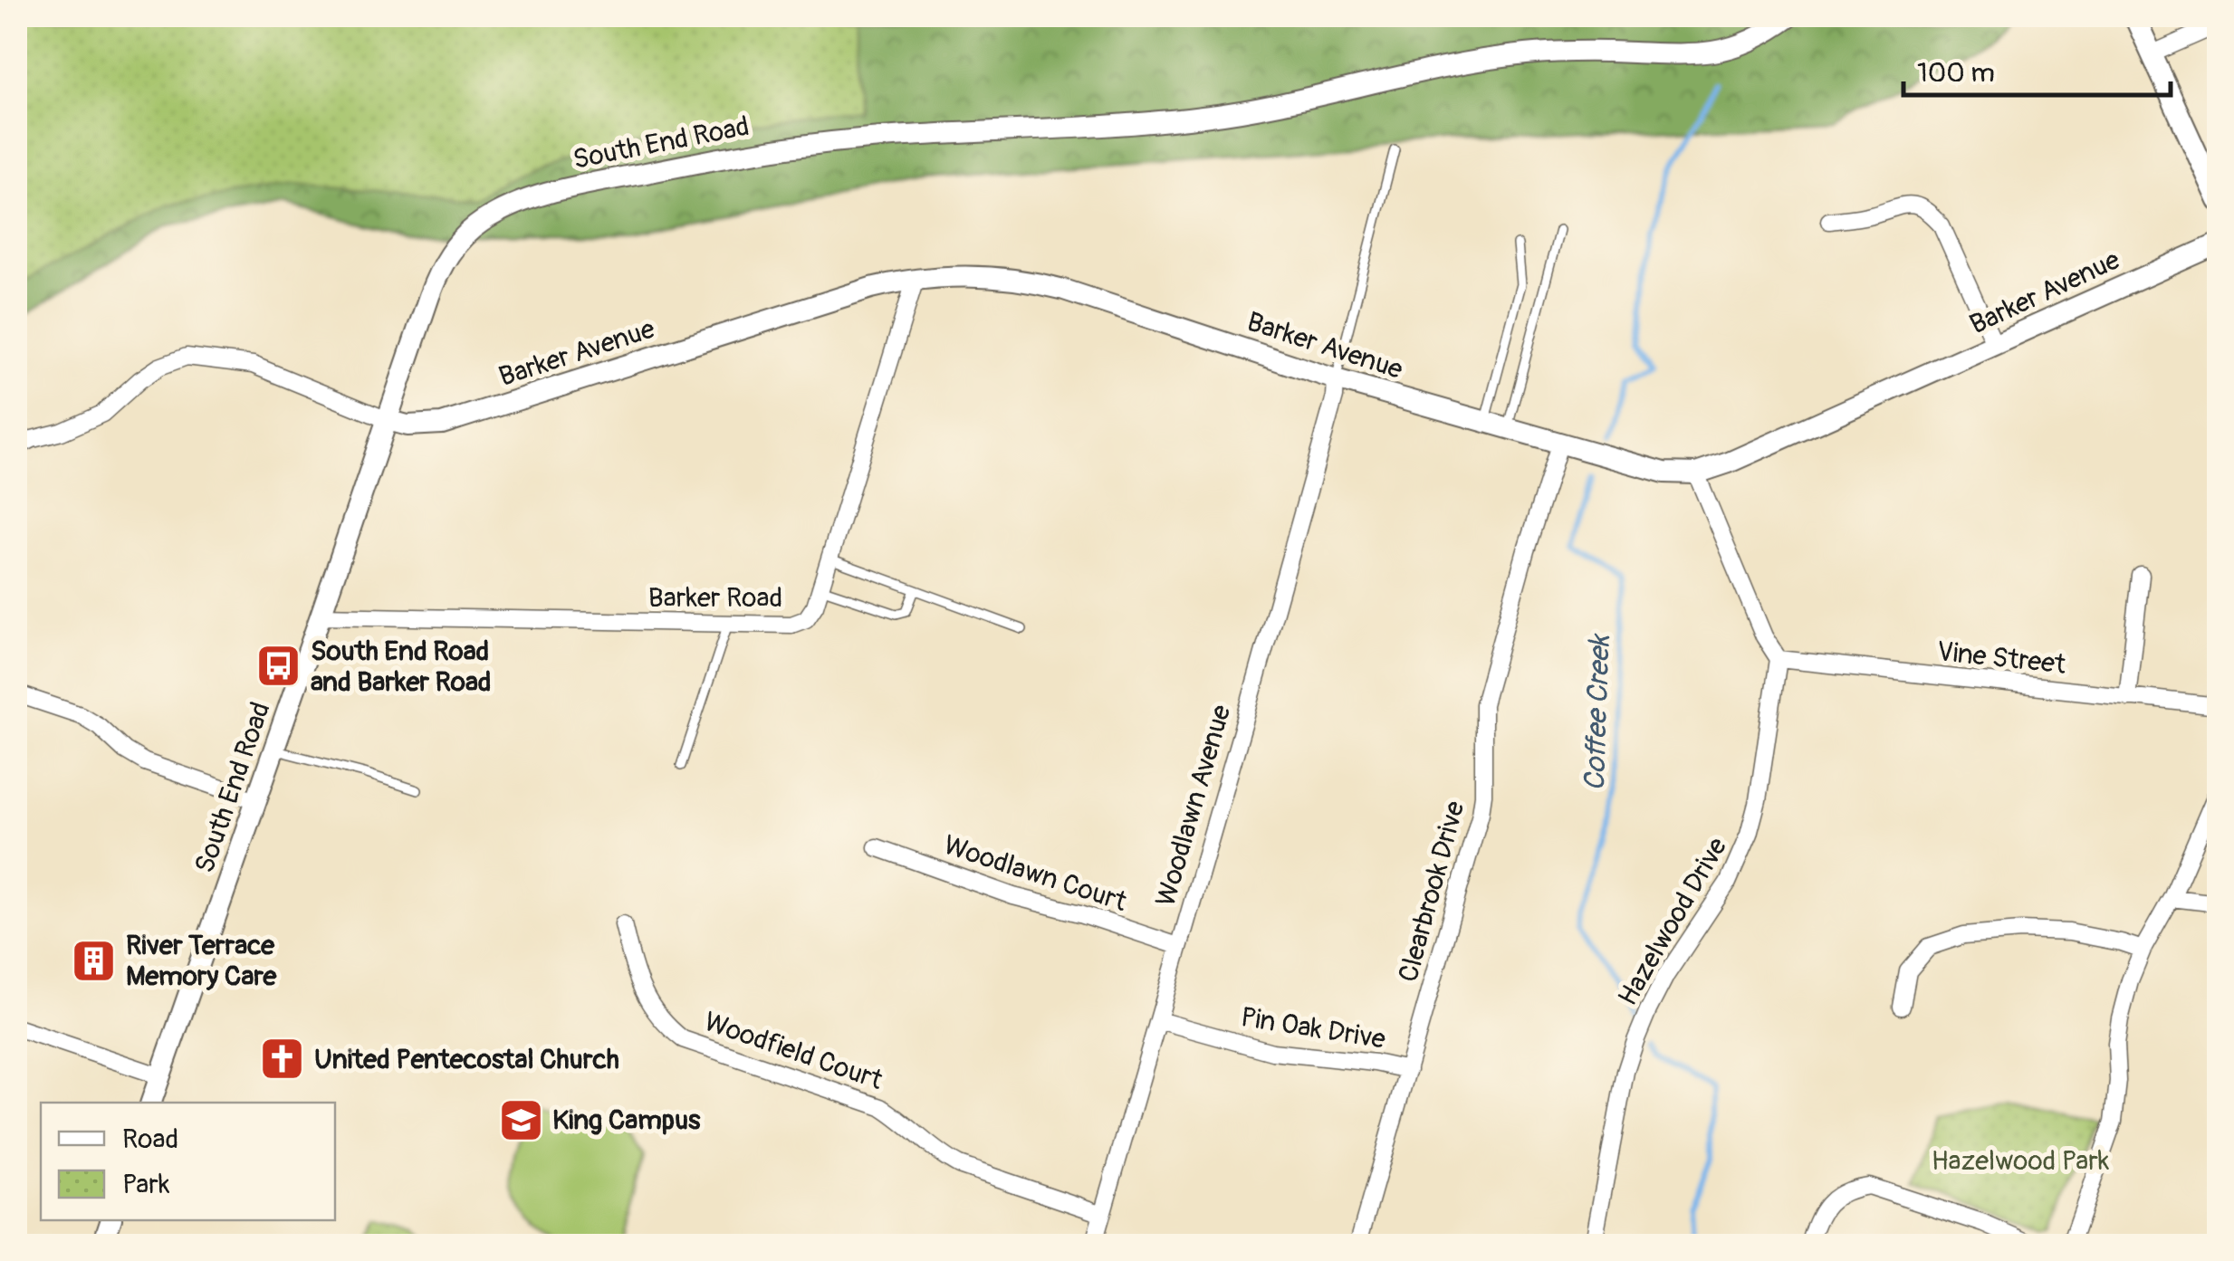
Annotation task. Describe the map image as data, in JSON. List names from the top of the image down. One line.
{"streets":{"main road":["South End Road","Barker Avenue"],"street":["Barker Road","Vine Street","Woodlawn Avenue","Woodlawn Court","Clearbrook Drive","Hazelwood Drive","Pin Oak Drive","Woodfield Court"]},"crossings":[["South End Road","Barker Avenue"],["South End Road","Barker Road"],["Barker Avenue","Barker Road"],["Barker Avenue","Woodlawn Avenue"],["Barker Avenue","Clearbrook Drive"],["Vine Street","Hazelwood Drive"],["Woodlawn Avenue","Woodlawn Court"],["Woodlawn Avenue","Pin Oak Drive"],["Woodlawn Avenue","Woodfield Court"],["Clearbrook Drive","Pin Oak Drive"]],"water":["Coffee Creek"],"parks":["Hazelwood Park"],"places":{"bus stop":["South End Road and Barker Road"],"building":["River Terrace Memory Care"],"church":["United Pentecostal Church"],"school or university":["King Campus"]},"legend":["Road","Park"],"scale_bar":"100 m"}
